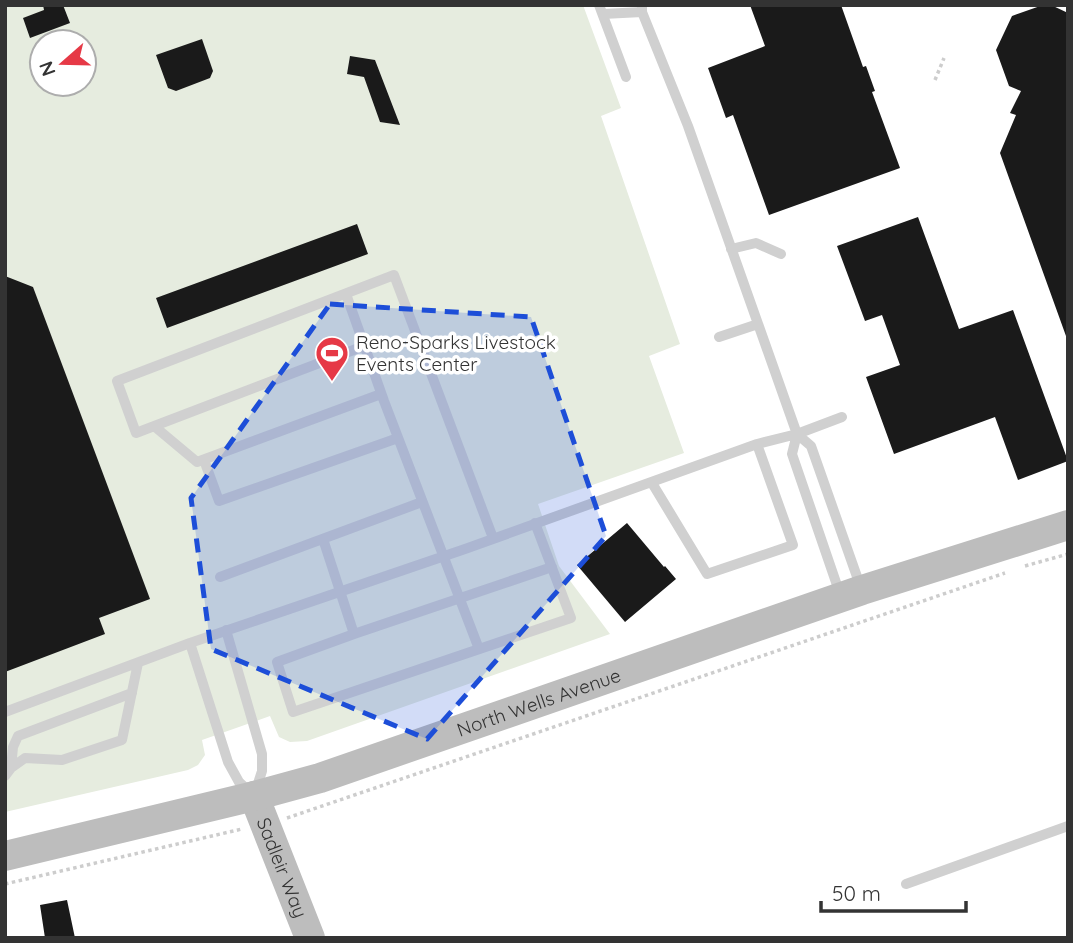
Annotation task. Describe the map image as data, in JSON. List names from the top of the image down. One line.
{"streets":{"main road":["North Wells Avenue","Sadleir Way"]},"crossings":[["North Wells Avenue","Sadleir Way"]],"places":{"sports":["Reno-Sparks Livestock Events Center"]},"scale_bar":"50 m","north":"left"}
